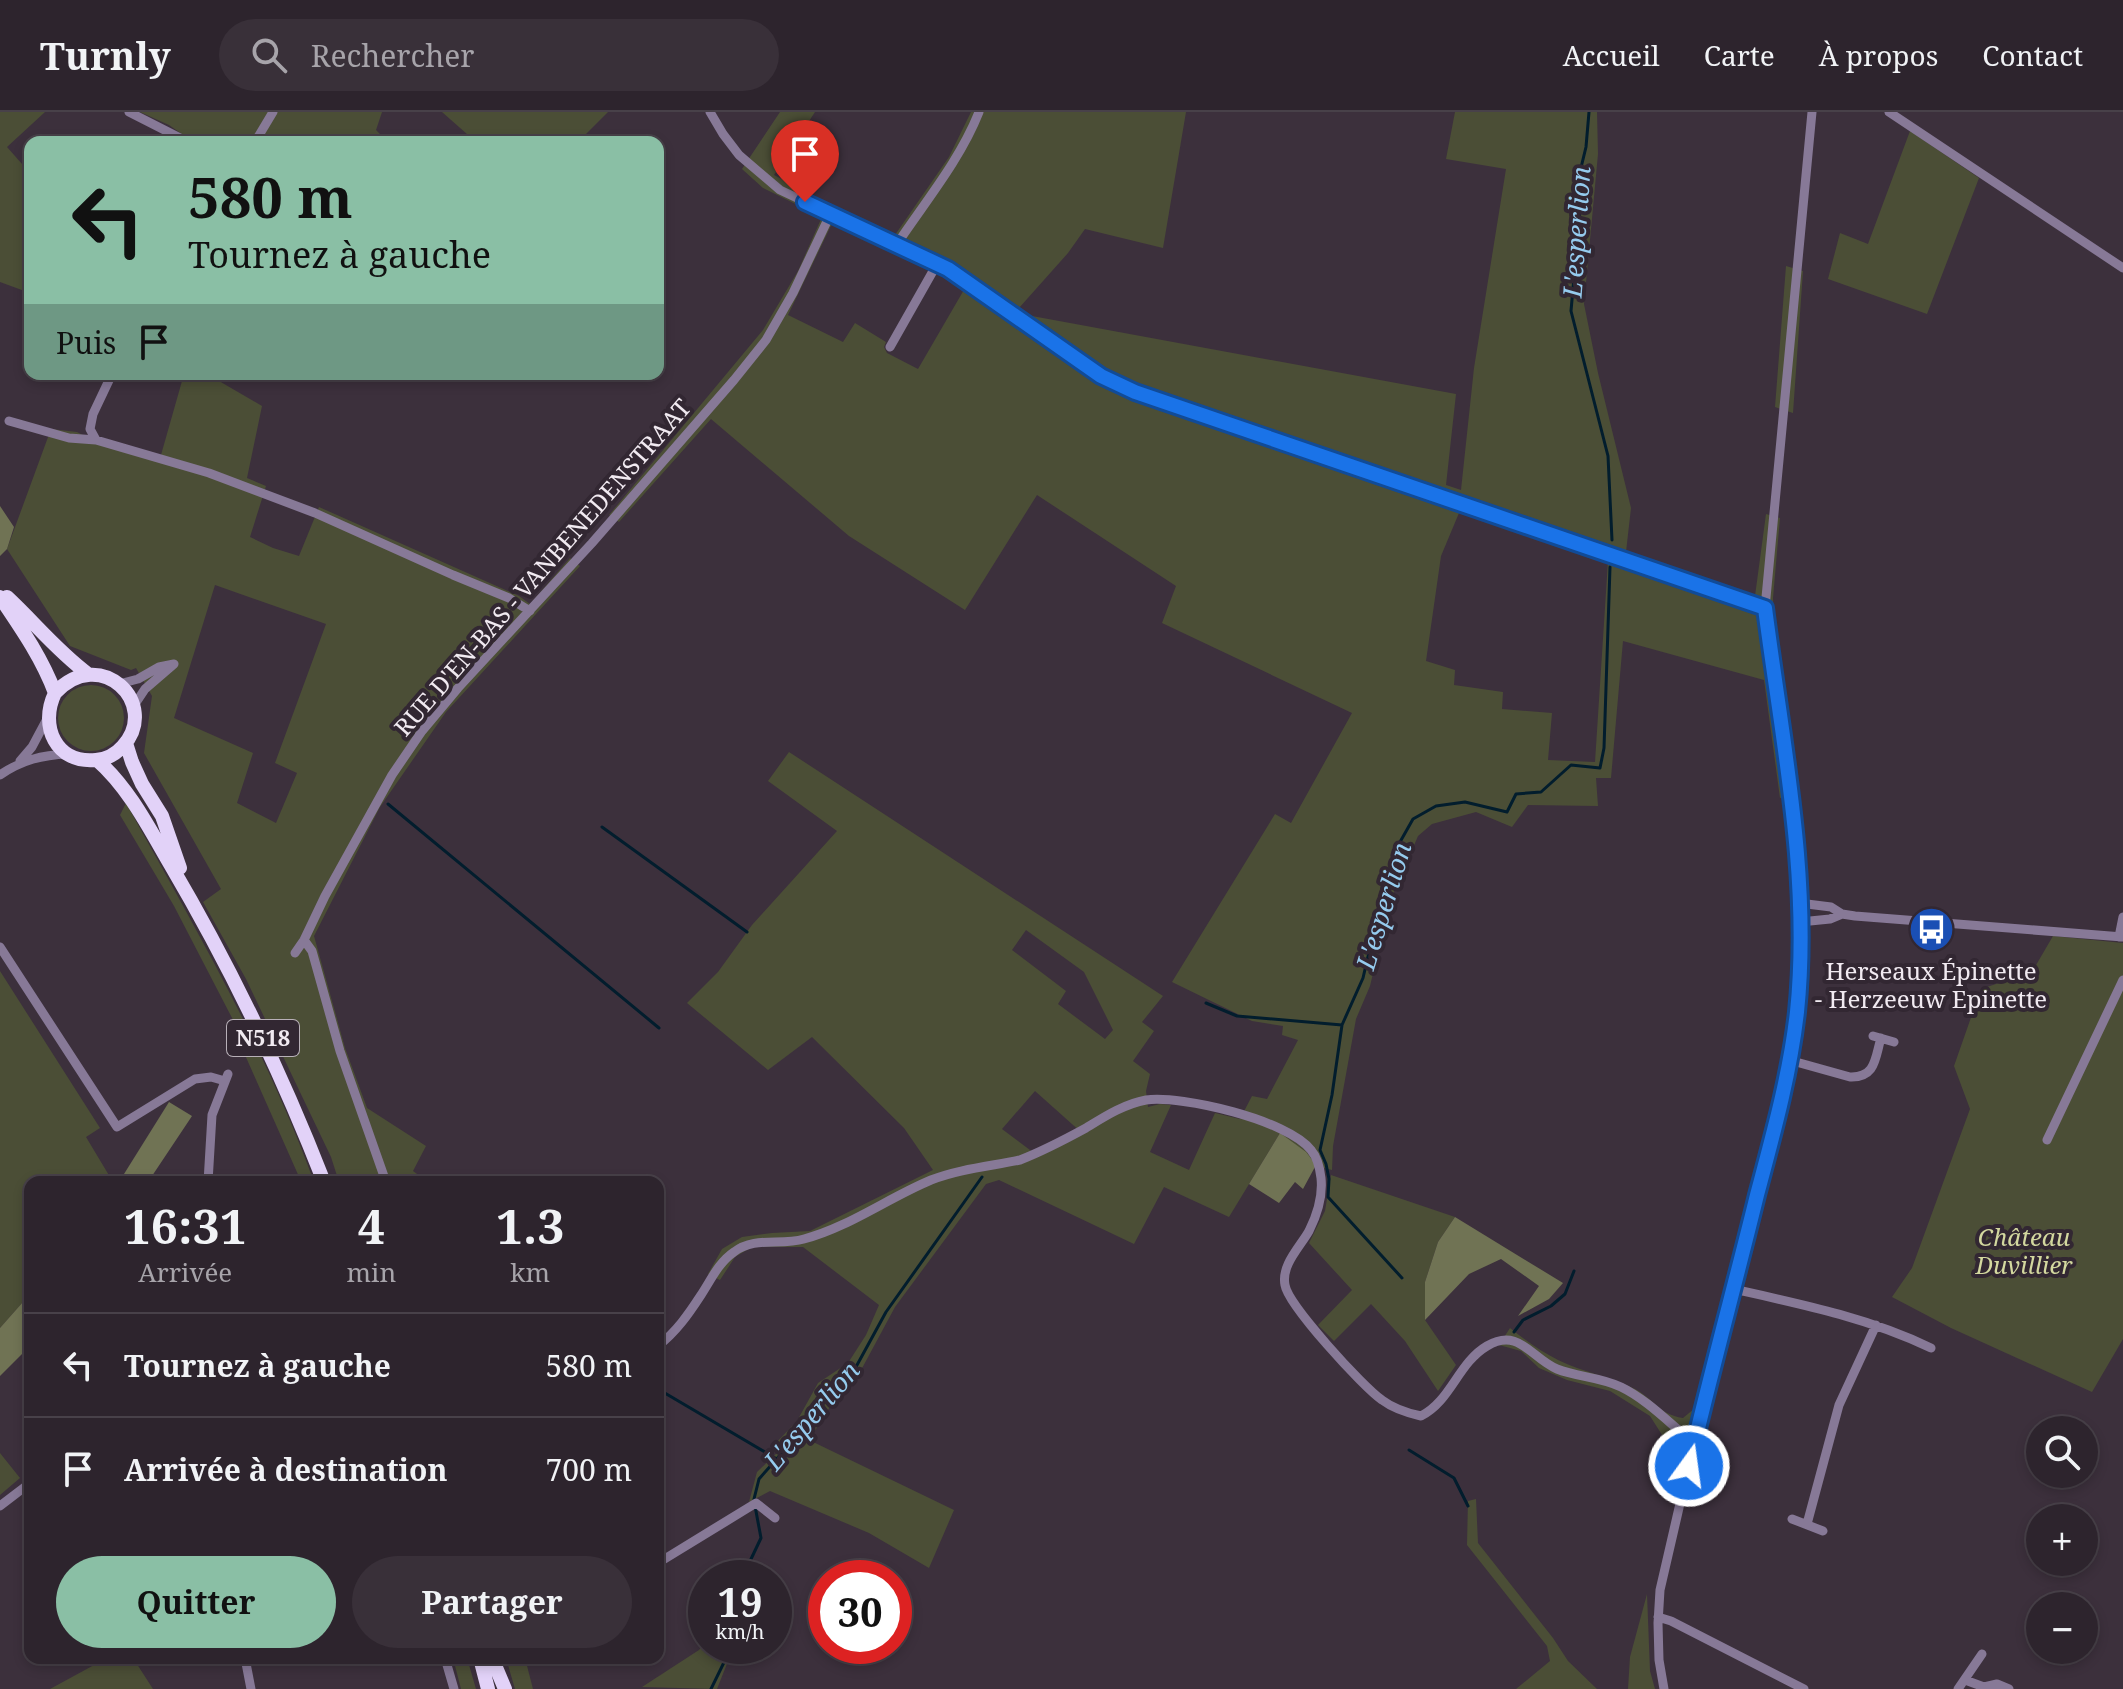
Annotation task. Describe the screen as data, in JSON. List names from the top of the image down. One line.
{"streets":{"highway":["N518"],"street":["RUE D'EN-BAS - VANBENEDENSTRAAT"]},"water":["L'esperlion"],"parks":["Château Duvillier"],"places":{"bus stop":["Herseaux Épinette - Herzeeuw Epinette"]},"page":{"header":"Turnly","search":"Rechercher","nav":["Accueil","Carte","À propos","Contact"],"turn":["580 m","Tournez à gauche"],"then":"Puis","eta":["16:31","Arrivée","4","min","1.3","km"],"list":[{"name":"Tournez à gauche","value":"580 m"},{"name":"Arrivée à destination","value":"700 m"}],"map_buttons":["+","−"],"buttons":["Quitter","Partager"],"speed":"19 km/h","limit":"30"}}
